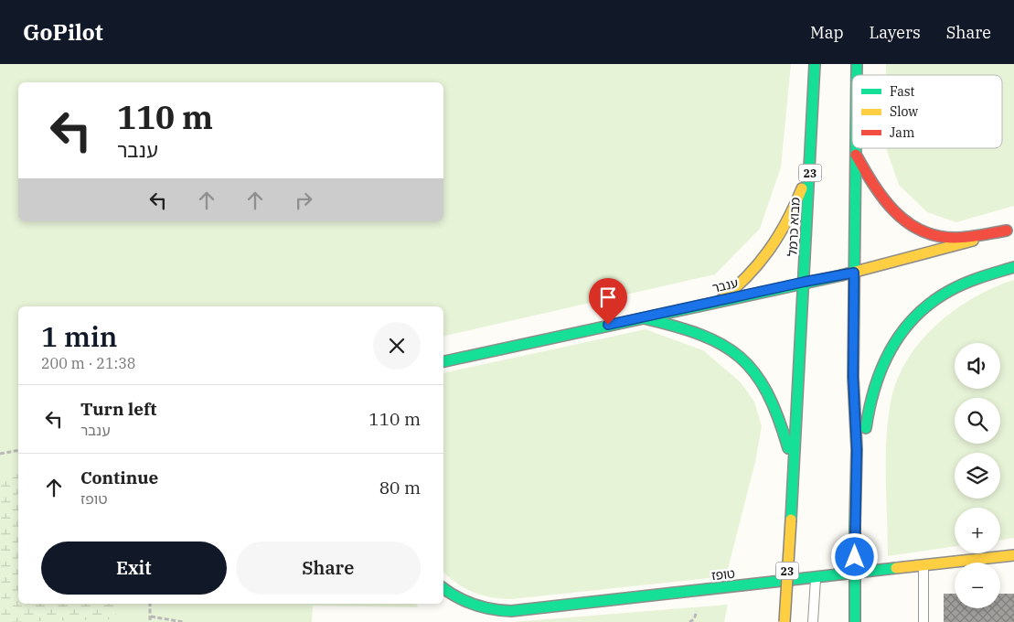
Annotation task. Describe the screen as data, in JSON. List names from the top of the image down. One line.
{"streets":{"main road":["23","מבוא כרמל","ענבר","טופז"]},"crossings":[["23","מבוא כרמל"],["23","ענבר"],["מבוא כרמל","ענבר"]],"legend":["Fast","Slow","Jam"],"page":{"header":"GoPilot","nav":["Map","Layers","Share"],"turn":["110 m","ענבר"],"heading":["1 min","200 m · 21:38"],"map_buttons":["+","−"],"list":[{"name":"Turn left","note":"ענבר","value":"110 m"},{"name":"Continue","note":"טופז","value":"80 m"}],"buttons":["Exit","Share"]}}
